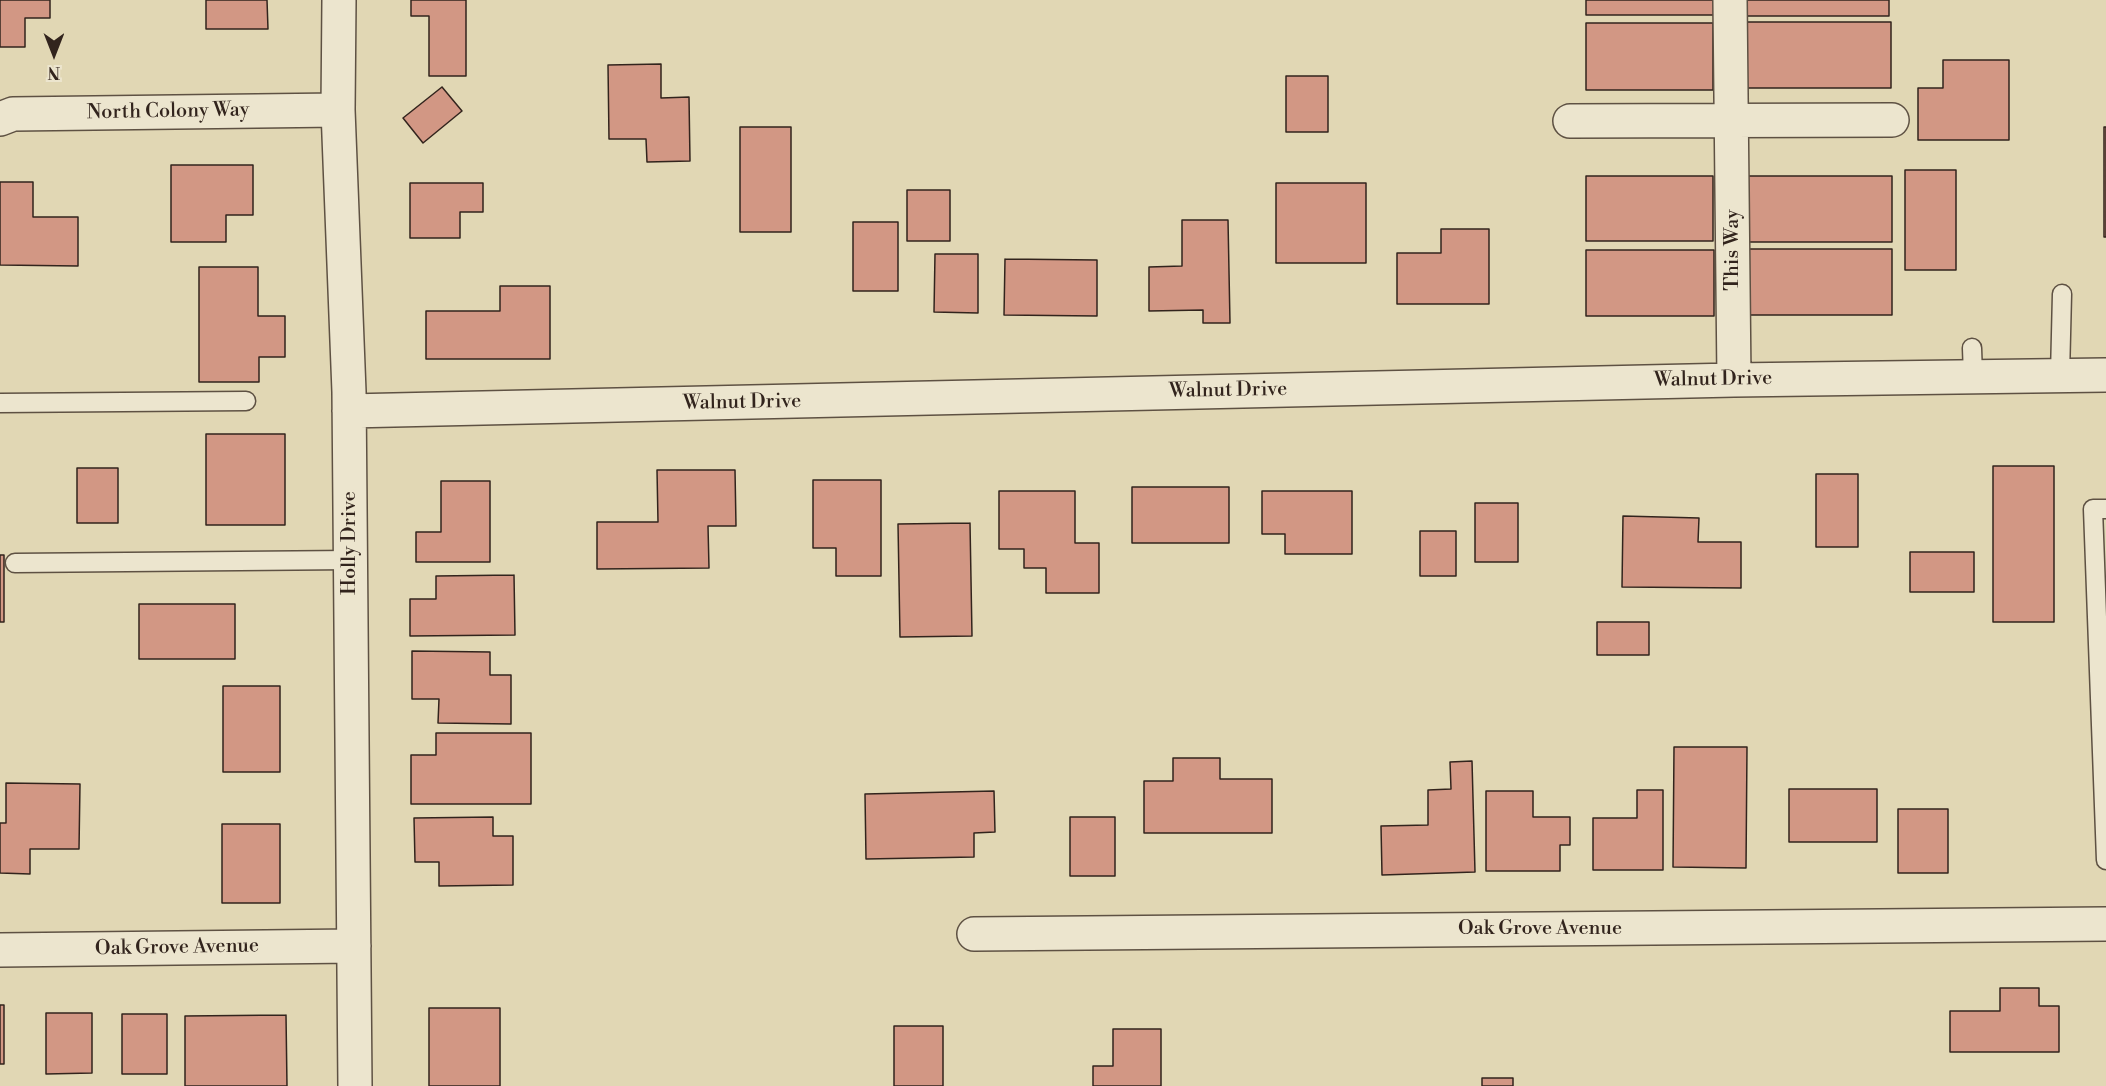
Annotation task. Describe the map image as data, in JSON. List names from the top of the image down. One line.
{"streets":{"street":["North Colony Way","This Way","Walnut Drive","Holly Drive","Oak Grove Avenue"]},"crossings":[["North Colony Way","Holly Drive"],["This Way","Walnut Drive"],["Walnut Drive","Holly Drive"],["Holly Drive","Oak Grove Avenue"]],"north":"bottom"}
